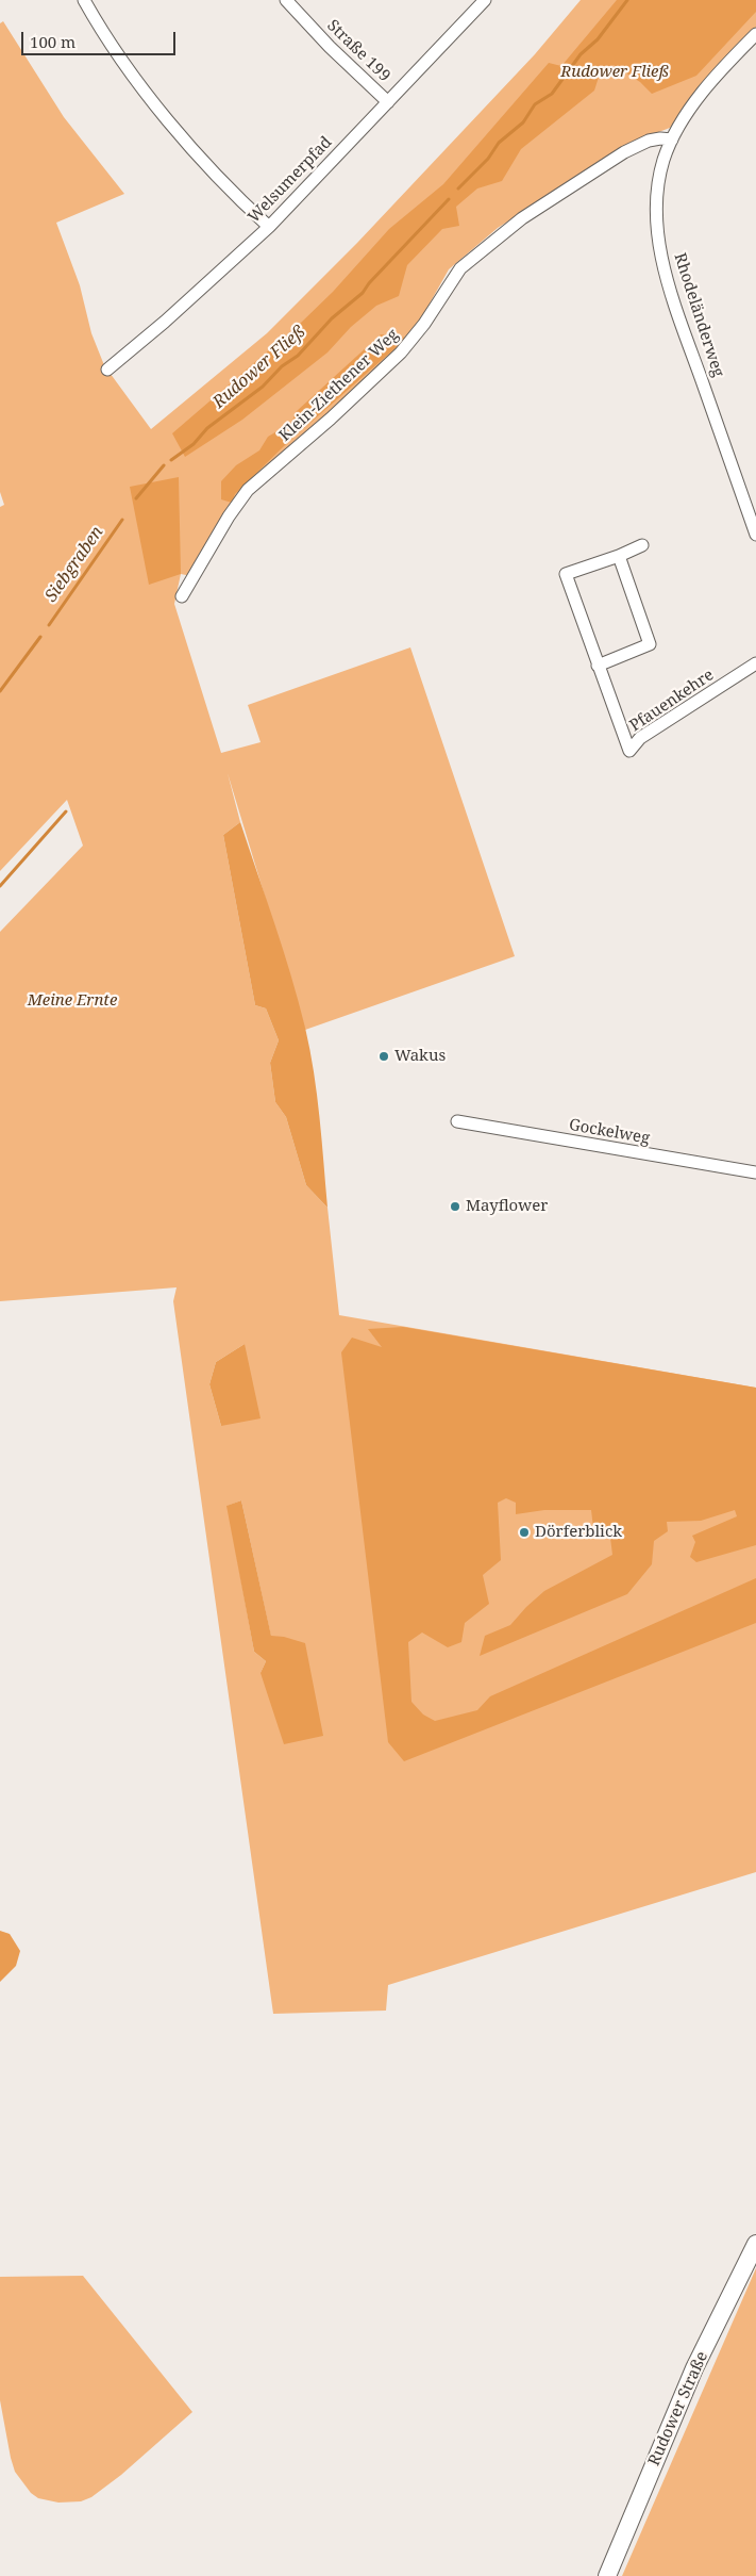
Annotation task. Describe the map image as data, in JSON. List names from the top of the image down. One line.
{"streets":{"street":["Straße 199","Welsumerpfad","Rhodeländerweg","Klein-Ziethener Weg","Pfauenkehre","Gockelweg","Rudower Straße"]},"crossings":[["Straße 199","Welsumerpfad"],["Rhodeländerweg","Klein-Ziethener Weg"]],"water":["Rudower Fließ","Siebgraben"],"parks":["Rudower Fließ","Meine Ernte"],"places":["Wakus","Mayflower","Dörferblick"],"scale_bar":"100 m"}
